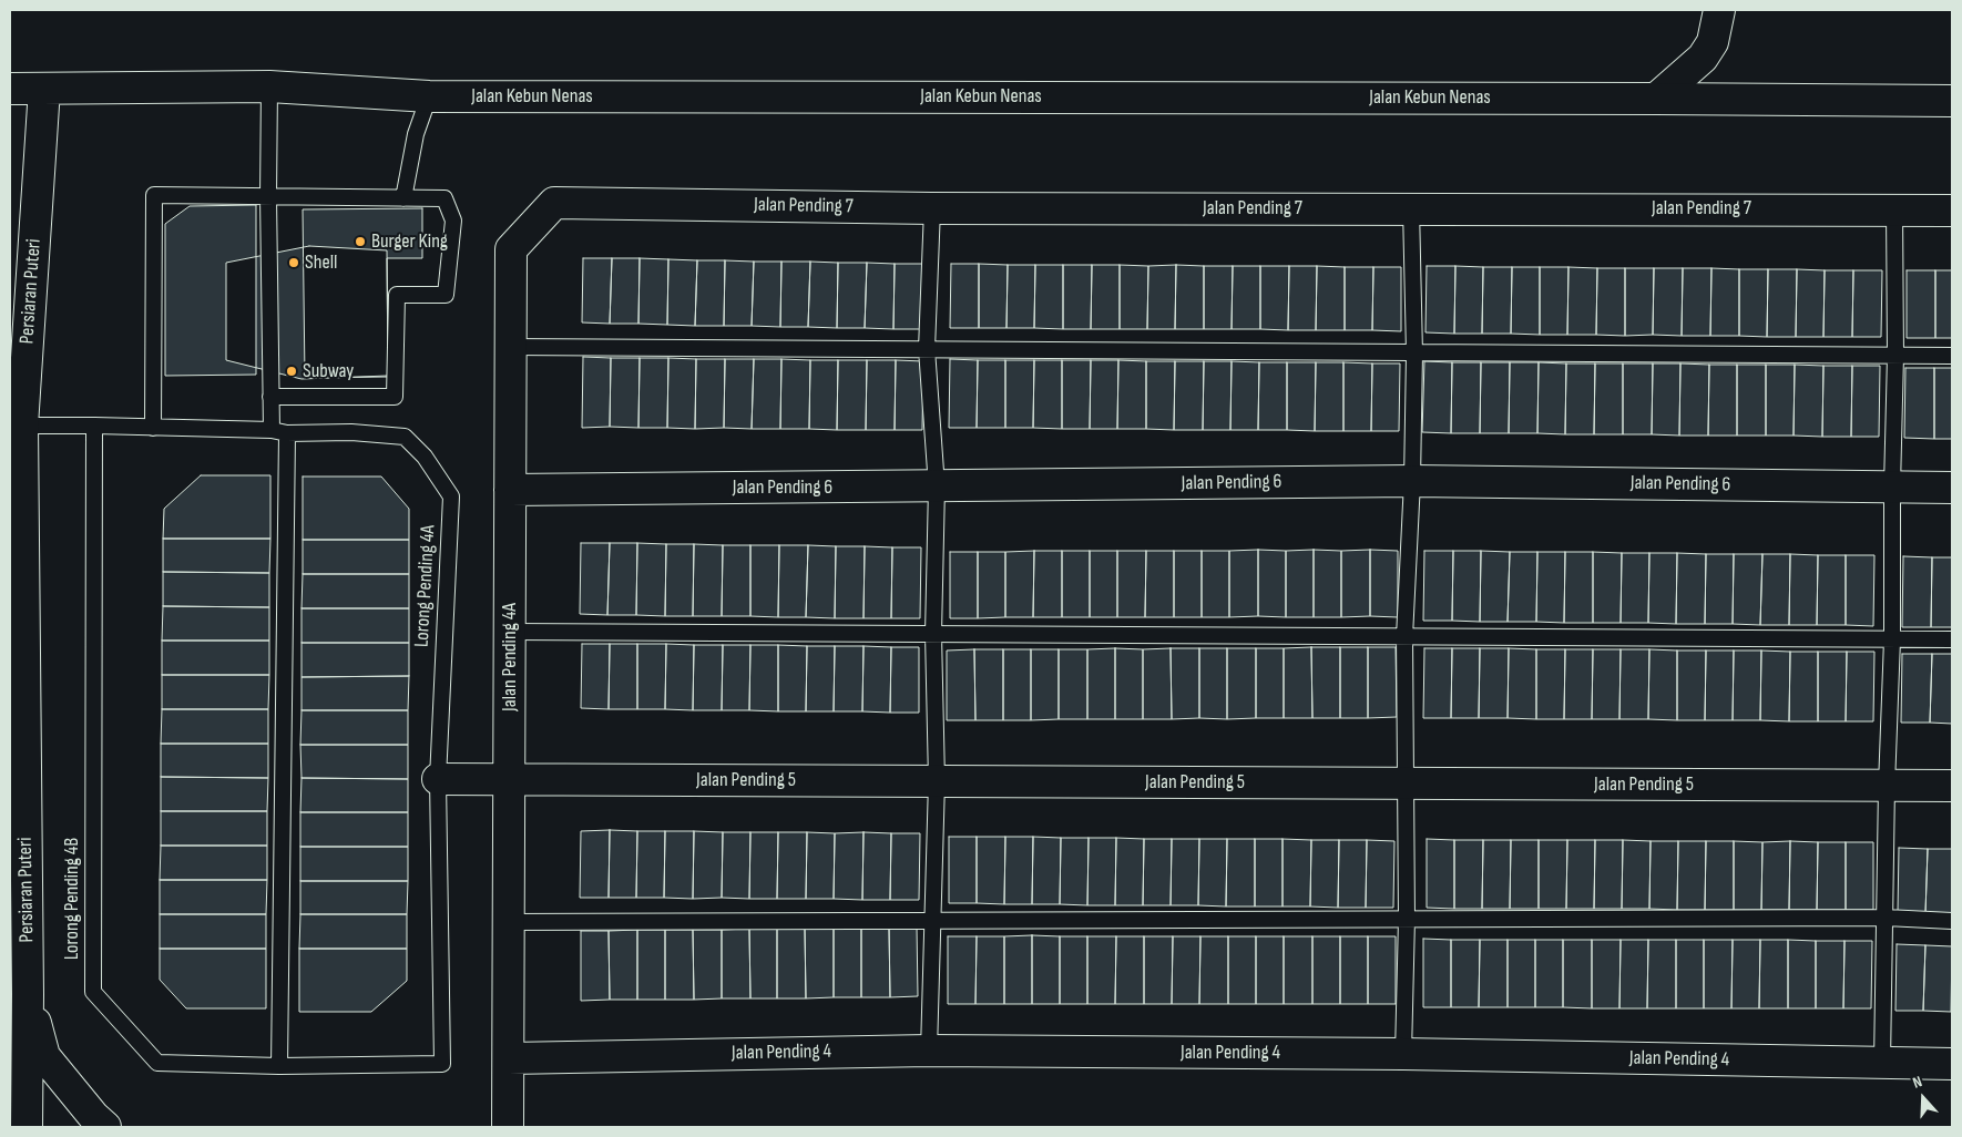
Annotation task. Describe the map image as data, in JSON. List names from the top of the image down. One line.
{"streets":{"street":["Jalan Kebun Nenas","Jalan Pending 7","Persiaran Puteri","Jalan Pending 6","Jalan Pending 4A","Jalan Pending 5","Jalan Pending 4"],"lane":["Lorong Pending 4A","Lorong Pending 4B"]},"crossings":[["Jalan Kebun Nenas","Persiaran Puteri"],["Jalan Pending 7","Jalan Pending 4A"],["Persiaran Puteri","Lorong Pending 4A"],["Jalan Pending 6","Jalan Pending 4A"],["Lorong Pending 4A","Jalan Pending 5"],["Lorong Pending 4A","Lorong Pending 4B"],["Jalan Pending 4A","Jalan Pending 5"],["Jalan Pending 4A","Jalan Pending 4"]],"places":["Burger King","Shell","Subway"],"north":"top"}
